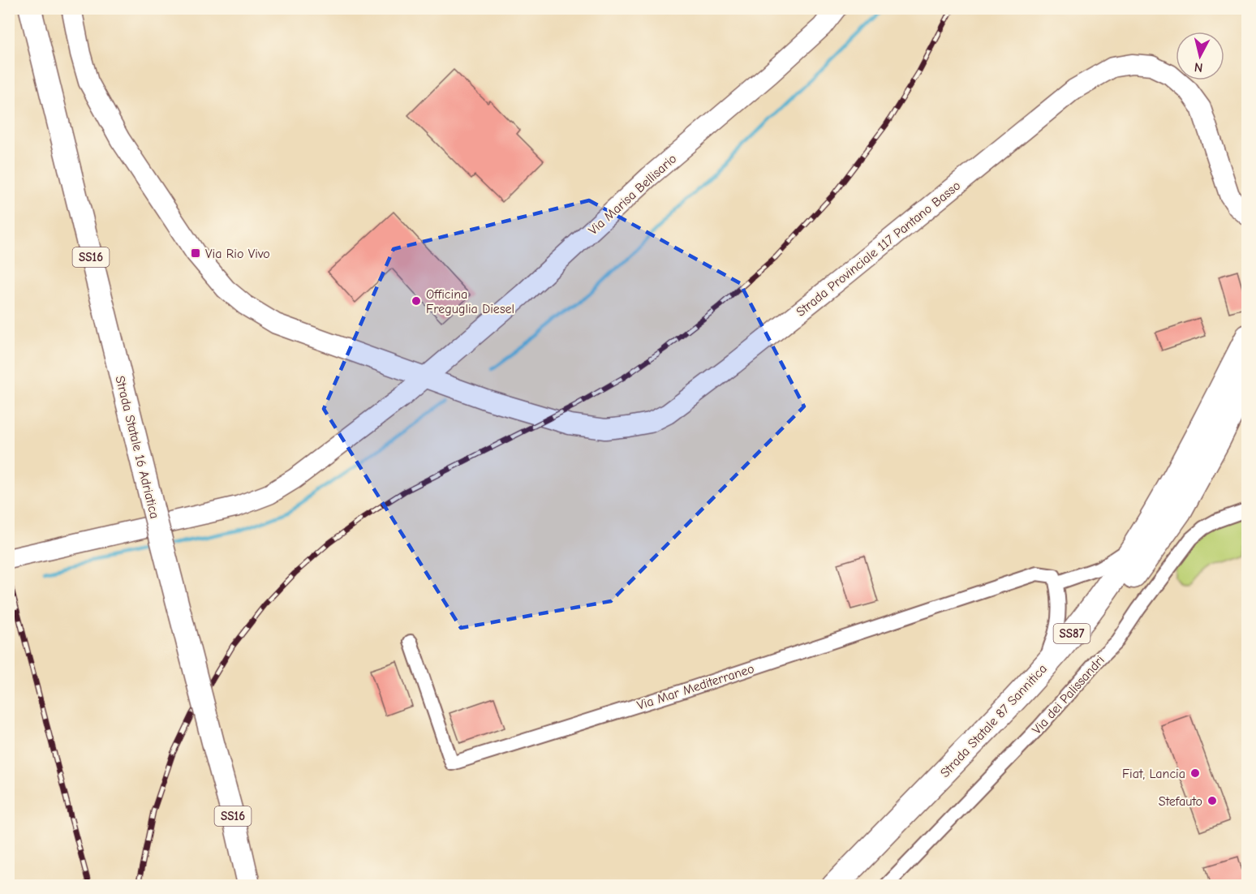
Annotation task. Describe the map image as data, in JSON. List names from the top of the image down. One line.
{"streets":{"highway":["SS87","Strada Statale 87 Sannitica"],"main road":["SS16","Strada Statale 16 Adriatica"],"street":["Via Marisa Bellisario","Strada Provinciale 117 Pantano Basso","Via Mar Mediterraneo","Via dei Palissandri"]},"crossings":[["Via Marisa Bellisario","Strada Provinciale 117 Pantano Basso"],["SS87","Strada Statale 87 Sannitica"]],"places":{"transit":["Via Rio Vivo"],"other":["Officina Freguglia Diesel","Fiat, Lancia","Stefauto"]},"north":"bottom"}
